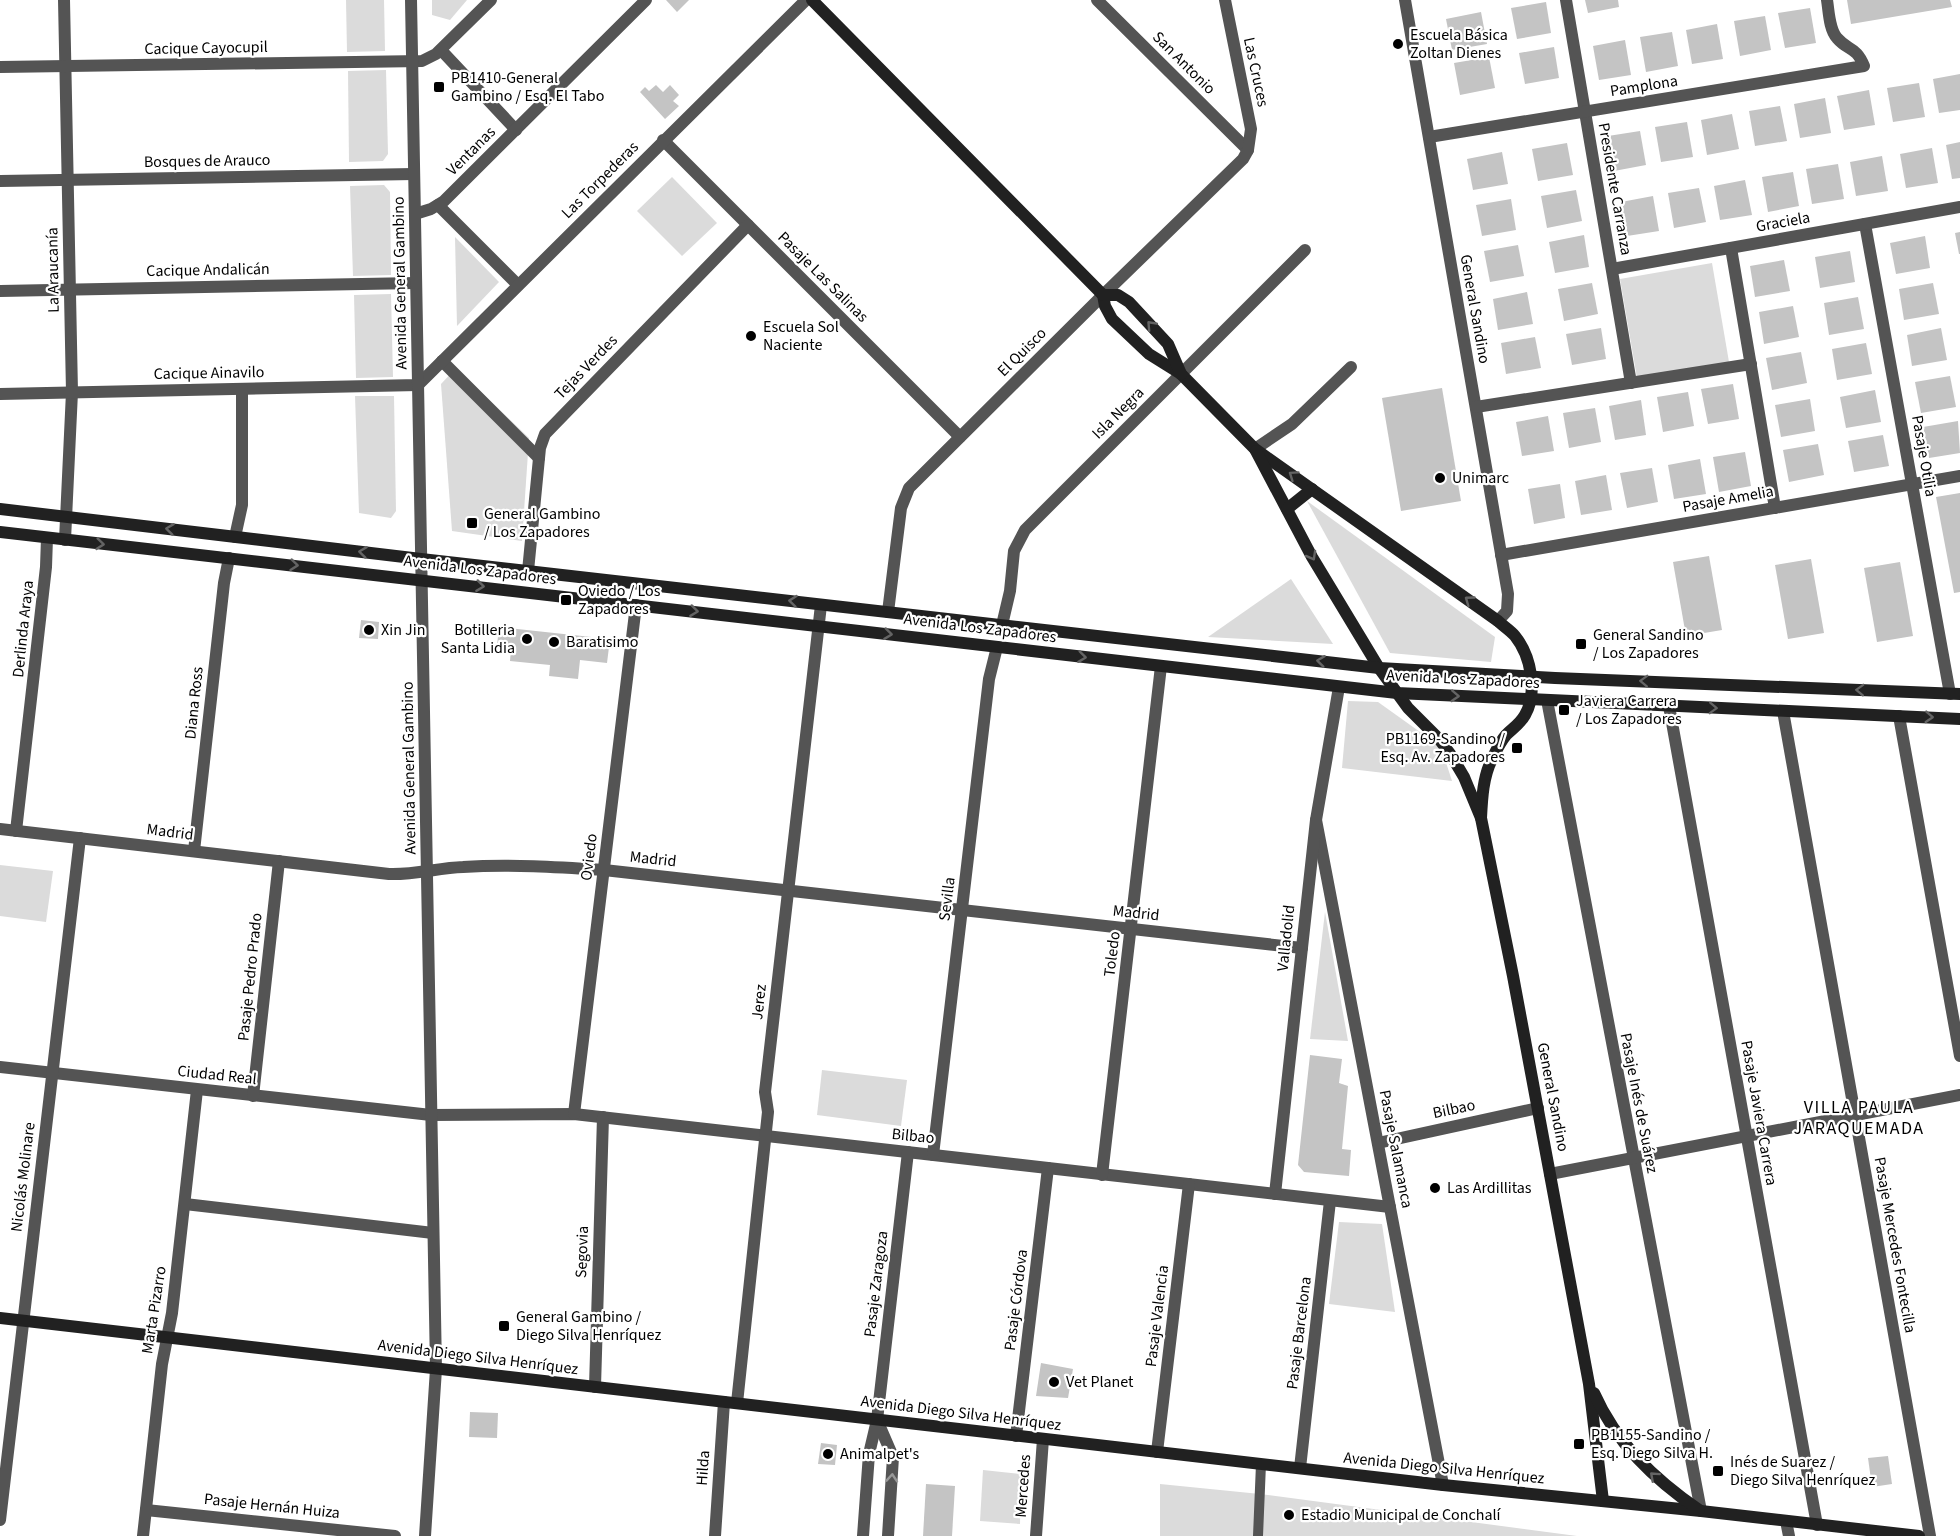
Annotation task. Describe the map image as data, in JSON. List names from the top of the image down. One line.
{"streets":{"main road":["General Sandino","Avenida Los Zapadores","Avenida Diego Silva Henríquez"],"street":["Cacique Cayocupil","San Antonio","Las Cruces","Pamplona","Ventanas","Bosques de Arauco","Las Torpederas","Presidente Carranza","Graciela","La Araucanía","Cacique Andalicán","Pasaje Las Salinas","Avenida General Gambino","El Quisco","Tejas Verdes","Cacique Ainavilo","Isla Negra","Pasaje Otilia","Pasaje Amelia","Derlinda Araya","Diana Ross","Madrid","Oviedo","Sevilla","Valladolid","Toledo","Pasaje Pedro Prado","Jerez","Ciudad Real","Pasaje Inés de Suárez","Bilbao","Pasaje Javiera Carrera","Pasaje Salamanca","Nicolás Molinare","Pasaje Mercedes Fontecilla","Segovia","Pasaje Zaragoza","Pasaje Córdova","Marta Pizarro","Pasaje Valencia","Pasaje Barcelona","Hilda","Mercedes","Pasaje Hernán Huiza"]},"crossings":[["Cacique Cayocupil","La Araucanía"],["Cacique Cayocupil","Avenida General Gambino"],["San Antonio","Las Cruces"],["San Antonio","El Quisco"],["Las Cruces","El Quisco"],["Pamplona","Presidente Carranza"],["Pamplona","General Sandino"],["Ventanas","Avenida General Gambino"],["Bosques de Arauco","La Araucanía"],["Bosques de Arauco","Avenida General Gambino"],["Las Torpederas","Pasaje Las Salinas"],["Las Torpederas","Avenida General Gambino"],["Las Torpederas","Cacique Ainavilo"],["Presidente Carranza","Graciela"],["Graciela","Pasaje Otilia"],["La Araucanía","Cacique Andalicán"],["La Araucanía","Cacique Ainavilo"],["La Araucanía","Avenida Los Zapadores"],["Cacique Andalicán","Avenida General Gambino"],["Pasaje Las Salinas","El Quisco"],["Pasaje Las Salinas","Tejas Verdes"],["Avenida General Gambino","Cacique Ainavilo"],["Avenida General Gambino","Avenida Los Zapadores"],["Avenida General Gambino","Madrid"],["Avenida General Gambino","Ciudad Real"],["Avenida General Gambino","Bilbao"],["Avenida General Gambino","Avenida Diego Silva Henríquez"],["General Sandino","Pasaje Amelia"],["General Sandino","Avenida Los Zapadores"],["General Sandino","Pasaje Inés de Suárez"],["General Sandino","Bilbao"],["General Sandino","Avenida Diego Silva Henríquez"],["El Quisco","Avenida Los Zapadores"],["Tejas Verdes","Avenida Los Zapadores"],["Isla Negra","Avenida Los Zapadores"],["Pasaje Otilia","Pasaje Amelia"],["Pasaje Otilia","Avenida Los Zapadores"],["Avenida Los Zapadores","Derlinda Araya"],["Avenida Los Zapadores","Diana Ross"],["Avenida Los Zapadores","Oviedo"],["Avenida Los Zapadores","Sevilla"],["Avenida Los Zapadores","Valladolid"],["Avenida Los Zapadores","Toledo"],["Avenida Los Zapadores","Jerez"],["Avenida Los Zapadores","Pasaje Inés de Suárez"],["Avenida Los Zapadores","Pasaje Javiera Carrera"],["Avenida Los Zapadores","Pasaje Mercedes Fontecilla"],["Derlinda Araya","Madrid"],["Diana Ross","Madrid"],["Madrid","Oviedo"],["Madrid","Sevilla"],["Madrid","Valladolid"],["Madrid","Toledo"],["Madrid","Pasaje Pedro Prado"],["Madrid","Jerez"],["Madrid","Nicolás Molinare"],["Oviedo","Bilbao"],["Sevilla","Bilbao"],["Valladolid","Bilbao"],["Valladolid","Pasaje Salamanca"],["Toledo","Bilbao"],["Pasaje Pedro Prado","Ciudad Real"],["Jerez","Bilbao"],["Jerez","Avenida Diego Silva Henríquez"],["Jerez","Hilda"],["Ciudad Real","Bilbao"],["Ciudad Real","Nicolás Molinare"],["Ciudad Real","Marta Pizarro"],["Pasaje Inés de Suárez","Avenida Diego Silva Henríquez"],["Bilbao","Pasaje Salamanca"],["Bilbao","Segovia"],["Bilbao","Pasaje Zaragoza"],["Bilbao","Pasaje Córdova"],["Bilbao","Pasaje Valencia"],["Bilbao","Pasaje Barcelona"],["Pasaje Javiera Carrera","Avenida Diego Silva Henríquez"],["Pasaje Salamanca","Avenida Diego Silva Henríquez"],["Nicolás Molinare","Avenida Diego Silva Henríquez"],["Segovia","Avenida Diego Silva Henríquez"],["Pasaje Zaragoza","Avenida Diego Silva Henríquez"],["Pasaje Córdova","Avenida Diego Silva Henríquez"],["Marta Pizarro","Avenida Diego Silva Henríquez"],["Marta Pizarro","Pasaje Hernán Huiza"],["Pasaje Valencia","Avenida Diego Silva Henríquez"],["Pasaje Barcelona","Avenida Diego Silva Henríquez"],["Avenida Diego Silva Henríquez","Hilda"],["Avenida Diego Silva Henríquez","Mercedes"]],"districts":["VILLA PAULA JARAQUEMADA"],"places":{"other":["Escuela Básica Zoltan Dienes","Escuela Sol Naciente","Unimarc","Xin Jin","Botilleria Santa Lidia","Baratisimo","Las Ardillitas","Vet Planet","Animalpet's","Estadio Municipal de Conchalí"],"transit":["PB1410-General Gambino / Esq. El Tabo","General Gambino / Los Zapadores","Oviedo / Los Zapadores","General Sandino / Los Zapadores","Javiera Carrera / Los Zapadores","PB1169-Sandino / Esq. Av. Zapadores","General Gambino / Diego Silva Henríquez","PB1155-Sandino / Esq. Diego Silva H.","Inés de Suarez / Diego Silva Henríquez"]}}
